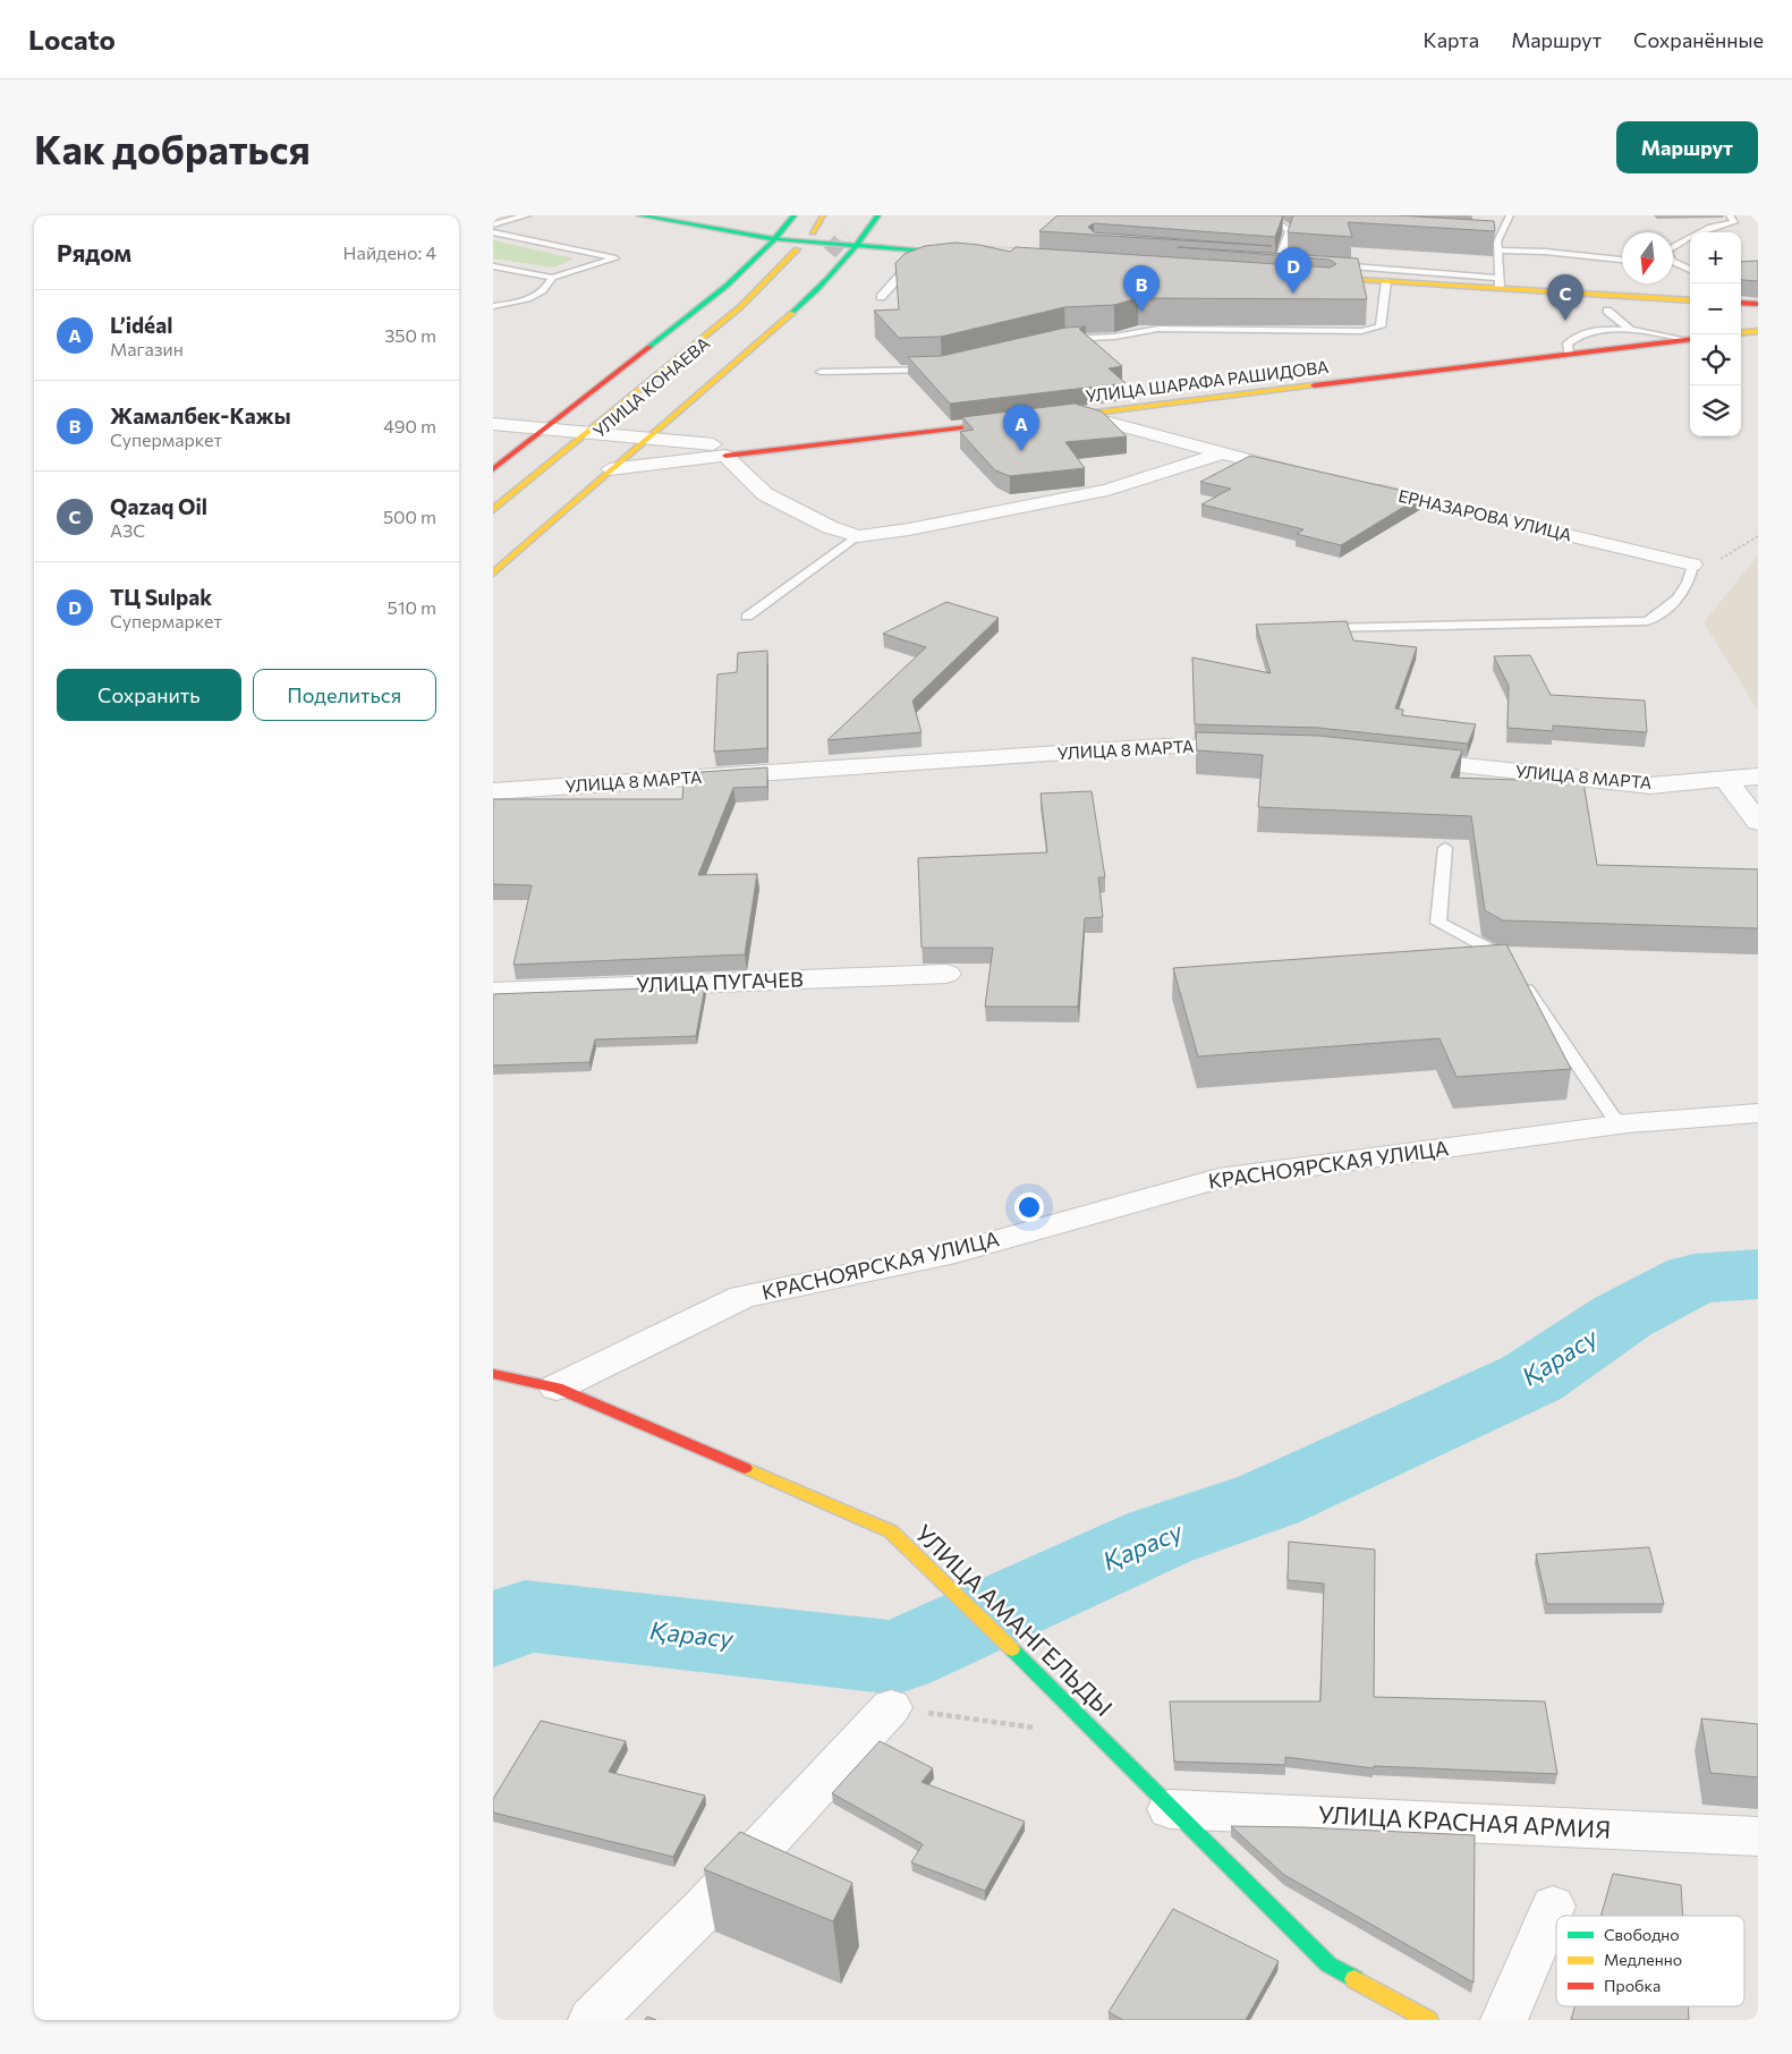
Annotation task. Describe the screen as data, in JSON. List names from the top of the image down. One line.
{"streets":{"main road":["УЛИЦА ШАРАФА РАШИДОВА","УЛИЦА КОНАЕВА","УЛИЦА АМАНГЕЛЬДЫ"],"street":["ЕРНАЗАРОВА УЛИЦА","УЛИЦА 8 МАРТА","УЛИЦА ПУГАЧЕВ","КРАСНОЯРСКАЯ УЛИЦА","УЛИЦА КРАСНАЯ АРМИЯ"]},"crossings":[["КРАСНОЯРСКАЯ УЛИЦА","УЛИЦА АМАНГЕЛЬДЫ"],["УЛИЦА АМАНГЕЛЬДЫ","УЛИЦА КРАСНАЯ АРМИЯ"]],"water":["Қарасу"],"legend":["Свободно","Медленно","Пробка"],"north":"bottom","page":{"header":"Locato","nav":["Карта","Маршрут","Сохранённые"],"buttons":["Маршрут",["Сохранить","Поделиться"]],"title":"Как добраться","heading":["Рядом","Найдено: 4"],"map_buttons":["+","−"],"pins":["D","B","C","A"],"list":[{"mark":"A","name":"L’idéal","note":"Магазин","value":"350 m"},{"mark":"B","name":"Жамалбек-Кажы","note":"Супермаркет","value":"490 m"},{"mark":"C","name":"Qazaq Oil","note":"АЗС","value":"500 m"},{"mark":"D","name":"ТЦ Sulpak","note":"Супермаркет","value":"510 m"}]}}
